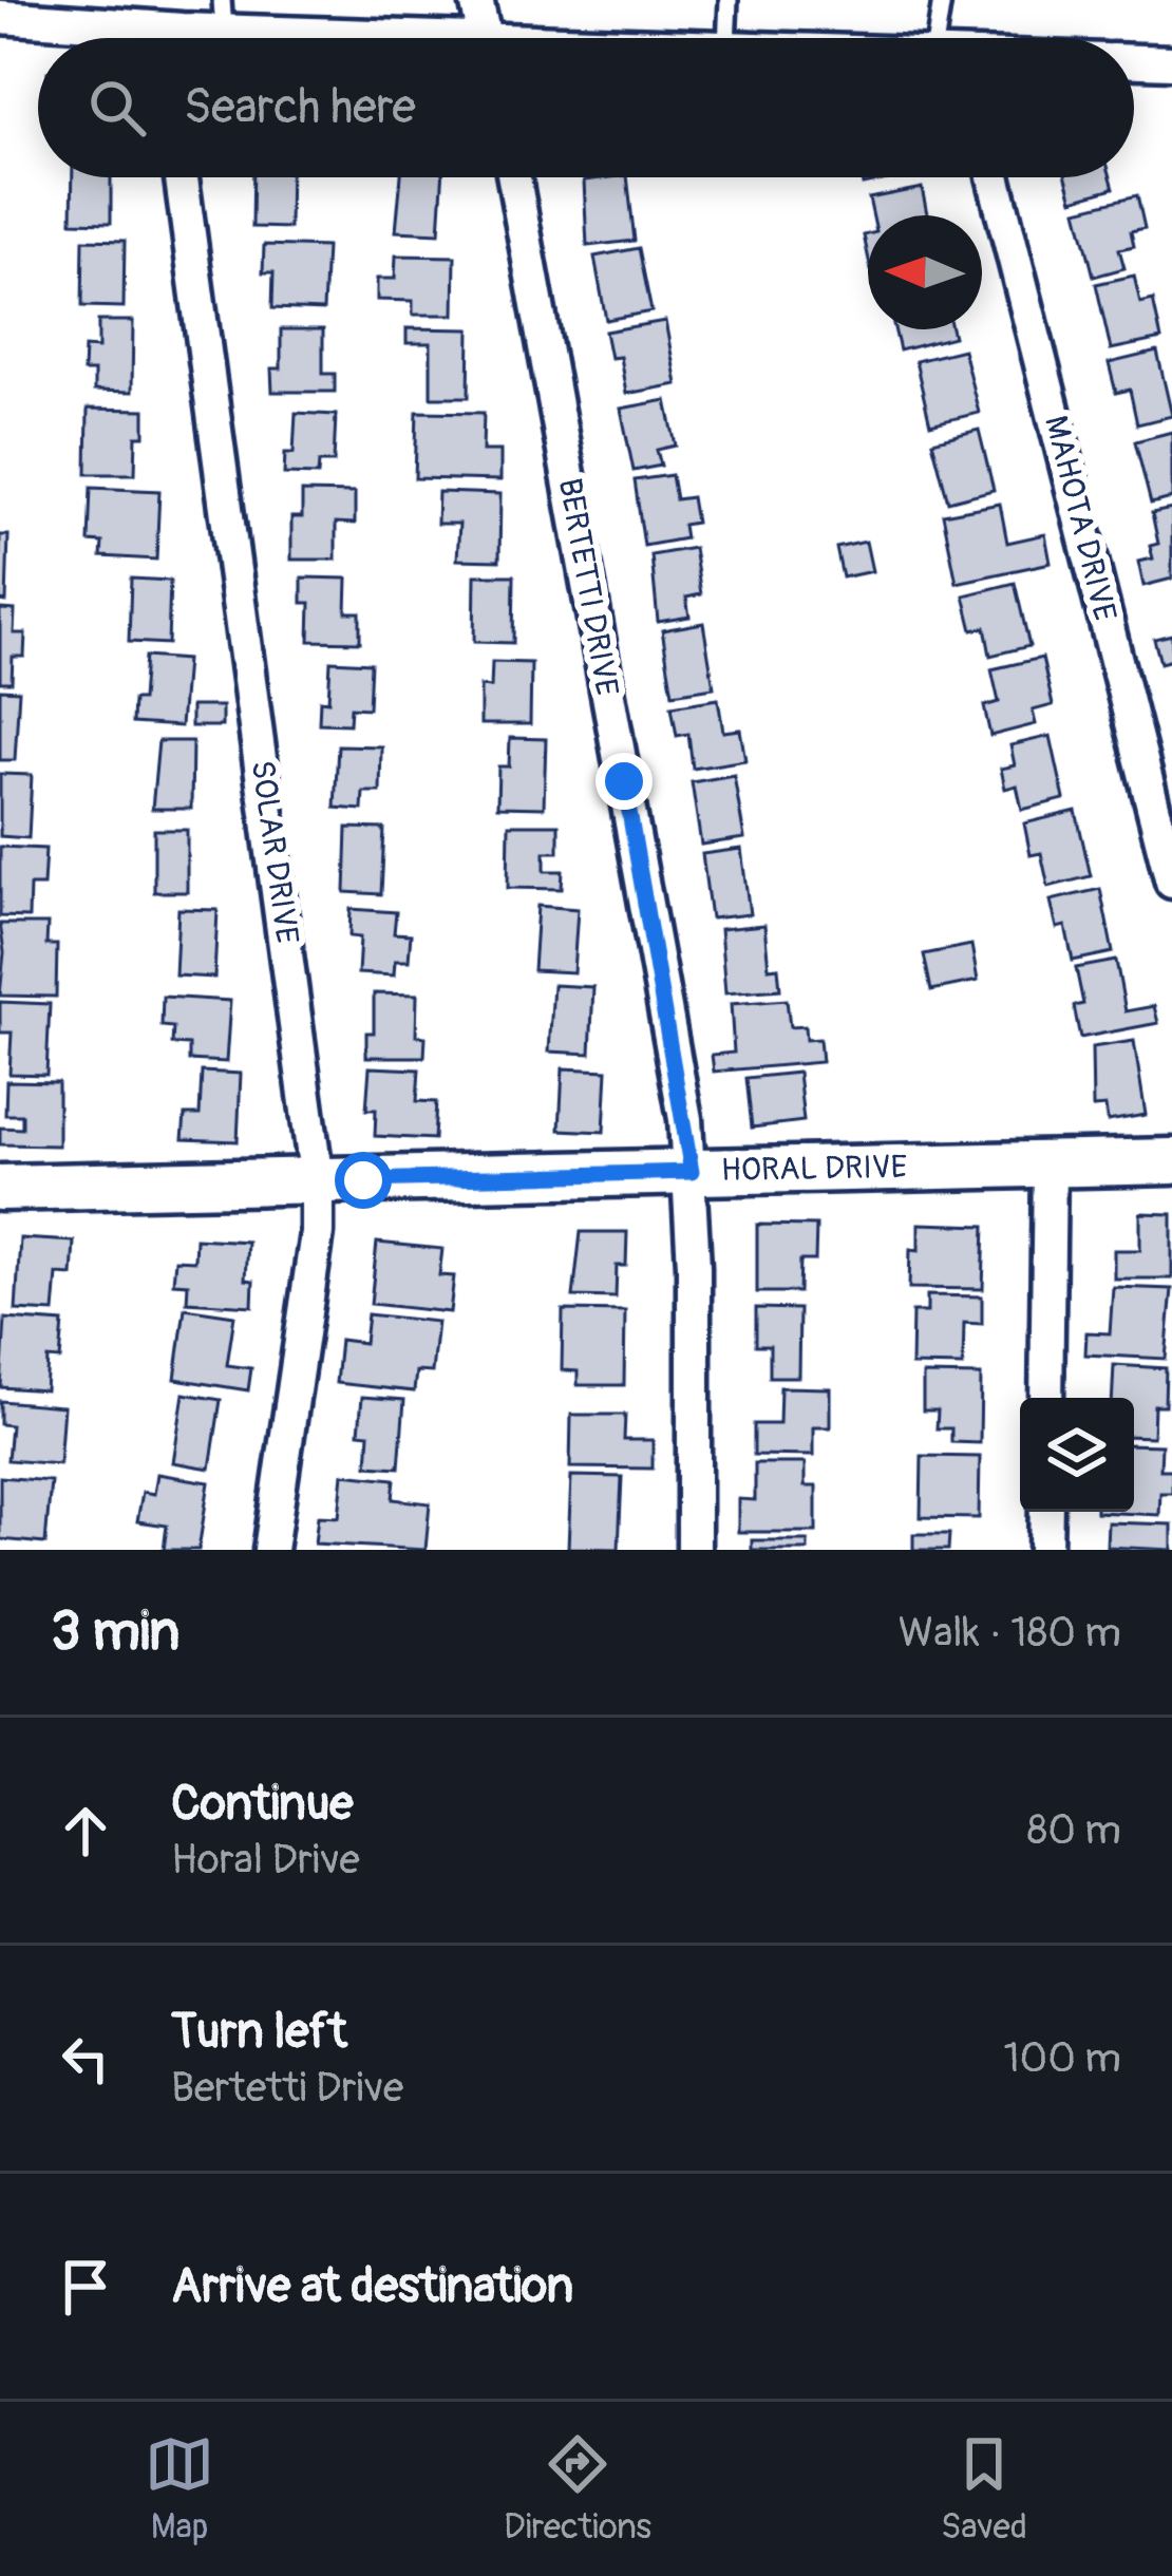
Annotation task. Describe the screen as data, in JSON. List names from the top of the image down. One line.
{"streets":{"street":["MAHOTA DRIVE","BERTETTI DRIVE","SOLAR DRIVE","HORAL DRIVE"]},"crossings":[["BERTETTI DRIVE","HORAL DRIVE"],["SOLAR DRIVE","HORAL DRIVE"]],"north":"left","page":{"search":"Search here","heading":["3 min","Walk · 180 m"],"list":[["Continue","Horal Drive","80 m"],["Turn left","Bertetti Drive","100 m"],"Arrive at destination"],"nav":["Map","Directions","Saved"]}}
